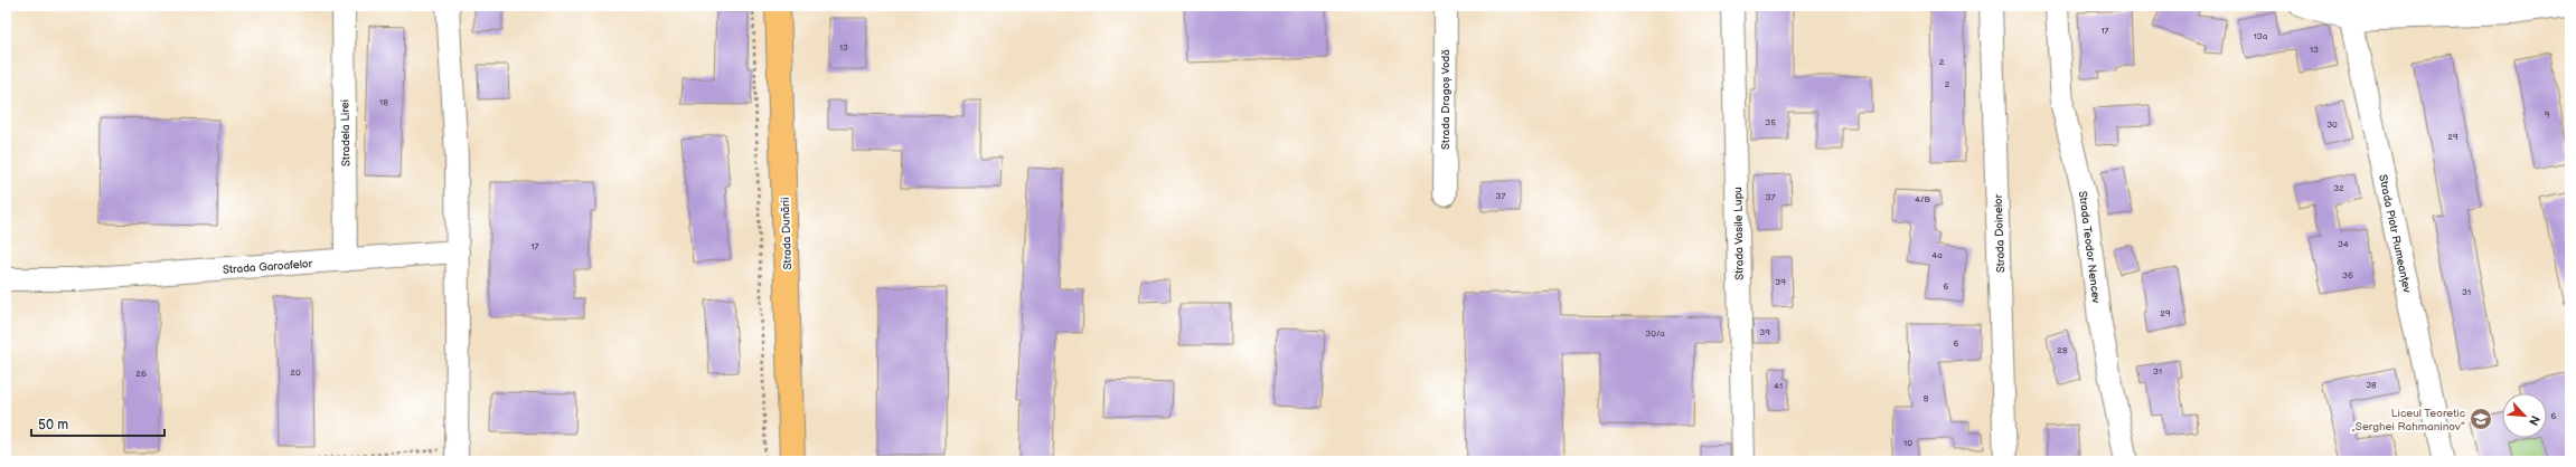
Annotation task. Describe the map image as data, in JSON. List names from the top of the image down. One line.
{"streets":{"main road":["Strada Dunării"],"street":["Strada Dragoș Vodă","Stradela Lirei","Strada Vasile Lupu","Strada Doinelor","Strada Piotr Rumeanțev","Strada Teodor Nencev","Strada Garoafelor"]},"crossings":[["Stradela Lirei","Strada Garoafelor"]],"places":{"school or university":["Liceul Teoretic „Serghei Rahmaninov”"]},"house_numbers":["17","13a","13","13","2","2","18","9","35","30","29","32","37","37","4/B","34","17","4a","36","39","6","31","29","39","30/a","6","28","31","20","26","38","41","8","6","10"],"scale_bar":"50 m","north":"bottom right"}
